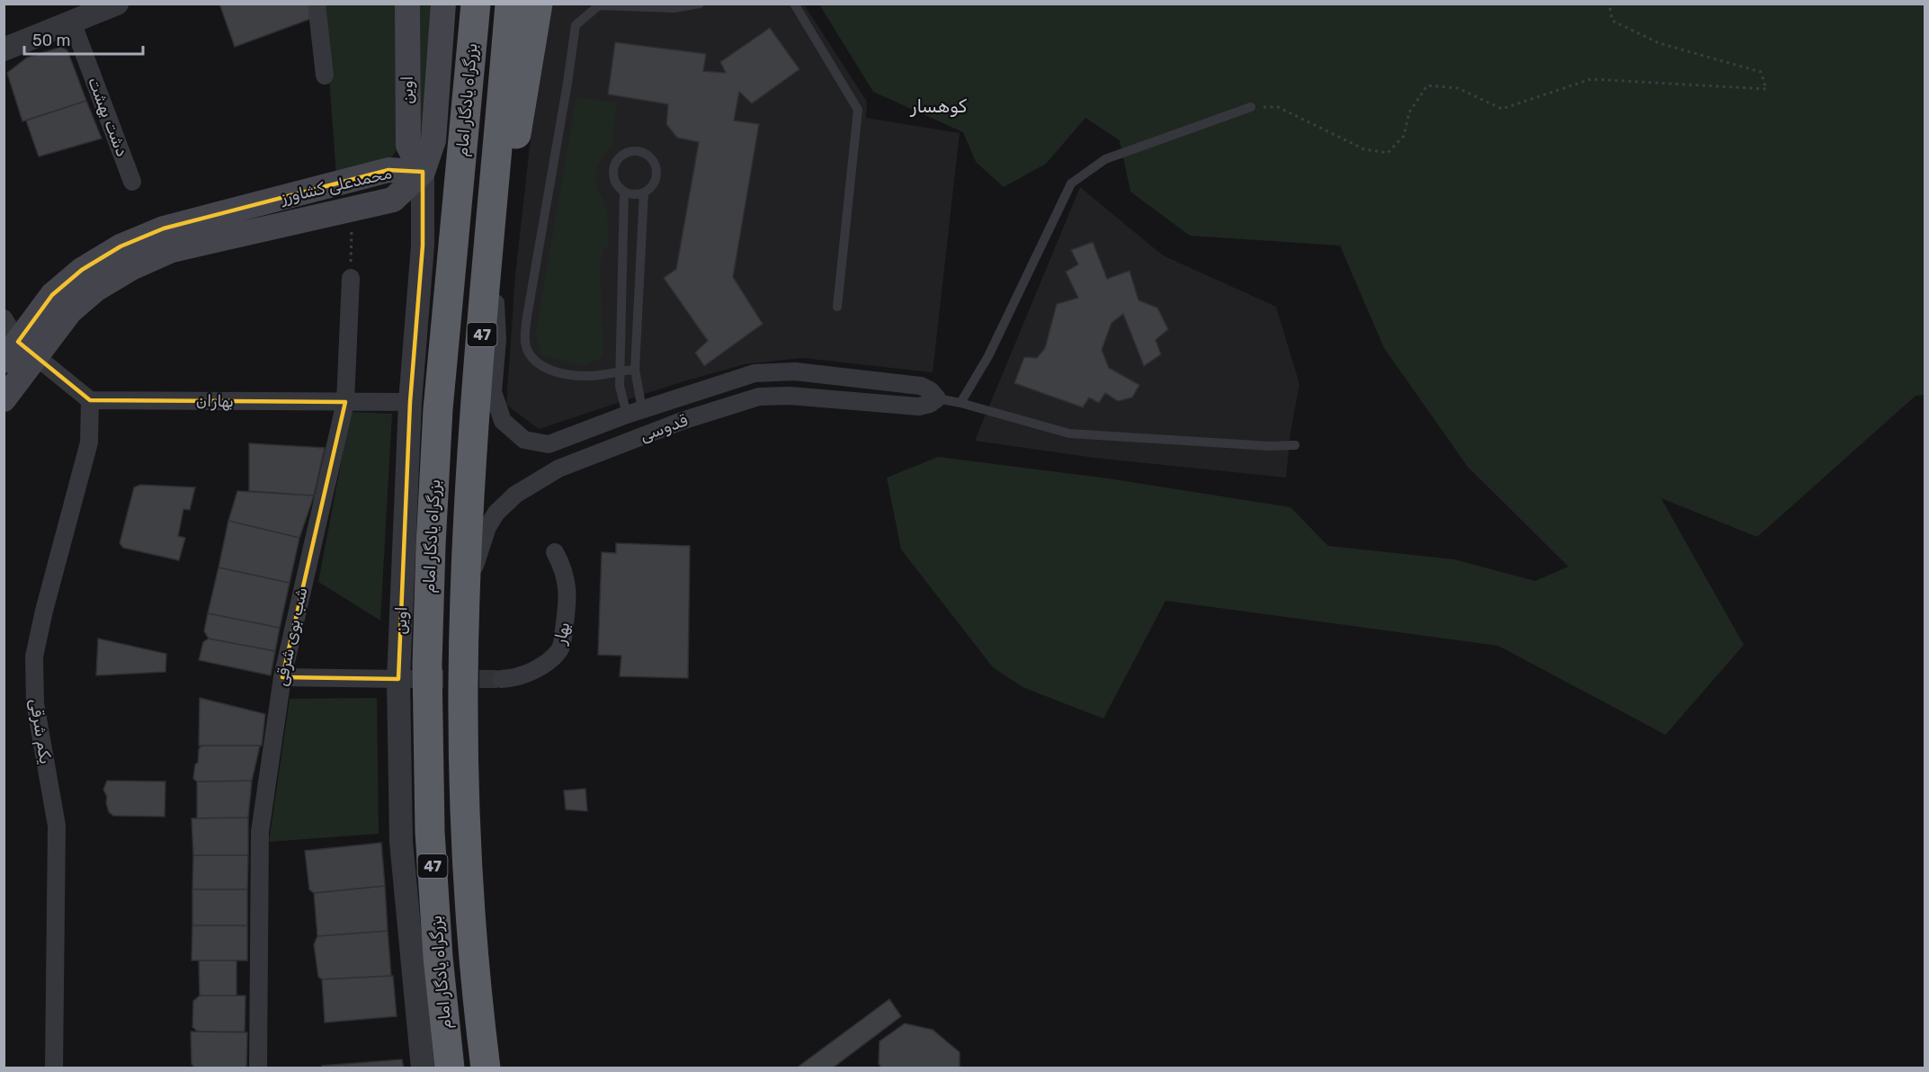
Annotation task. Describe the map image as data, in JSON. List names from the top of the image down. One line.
{"streets":{"highway":["بزرگراه یادگار امام","47"],"main road":["اوین","محمدعلی کشاورز"],"street":["دشت بهشت","بهاران","قدوسی","بهار","شب بوی شرقی","یکم شرقی"]},"crossings":[["اوین","محمدعلی کشاورز"],["اوین","بهاران"],["47","قدوسی"],["بهاران","شب بوی شرقی"],["بهاران","یکم شرقی"]],"districts":["کوهسار"],"scale_bar":"50 m"}
